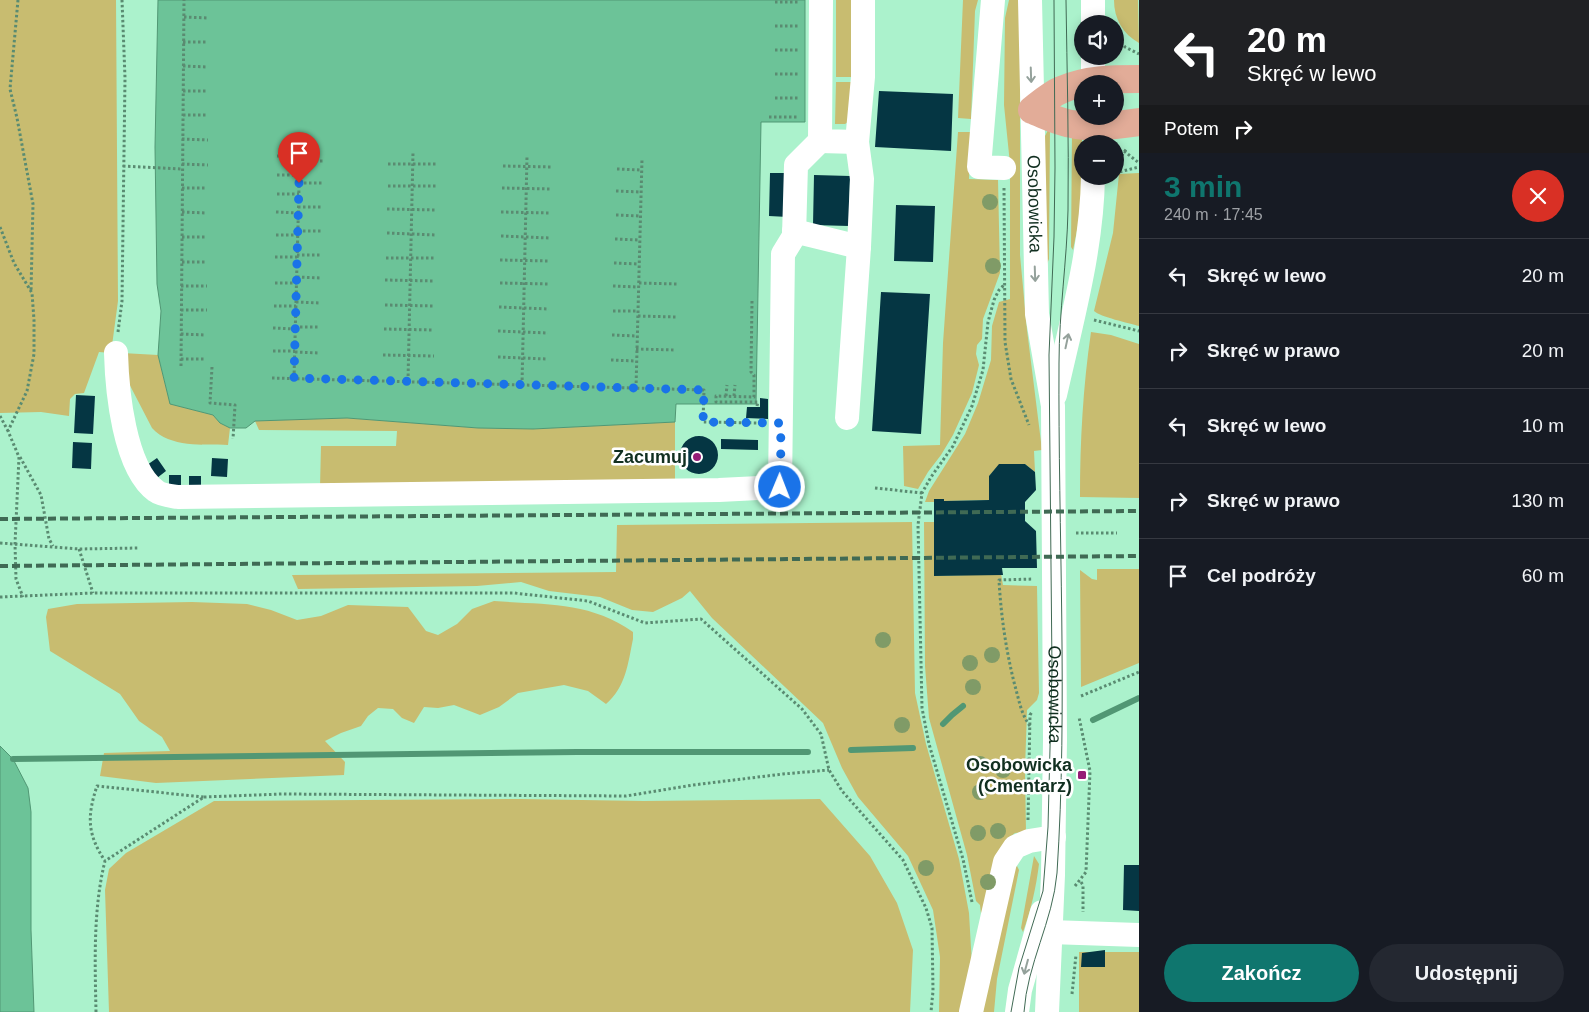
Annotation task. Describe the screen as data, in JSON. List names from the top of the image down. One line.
{"streets":{"street":["Osobowicka"]},"places":{"other":["Zacumuj"],"transit":["Osobowicka (Cmentarz)"]},"page":{"turn":["20 m","Skręć w lewo"],"map_buttons":["+","−"],"then":"Potem","heading":["3 min","240 m · 17:45"],"list":[{"name":"Skręć w lewo","value":"20 m"},{"name":"Skręć w prawo","value":"20 m"},{"name":"Skręć w lewo","value":"10 m"},{"name":"Skręć w prawo","value":"130 m"},{"name":"Cel podróży","value":"60 m"}],"buttons":["Zakończ","Udostępnij"]}}
